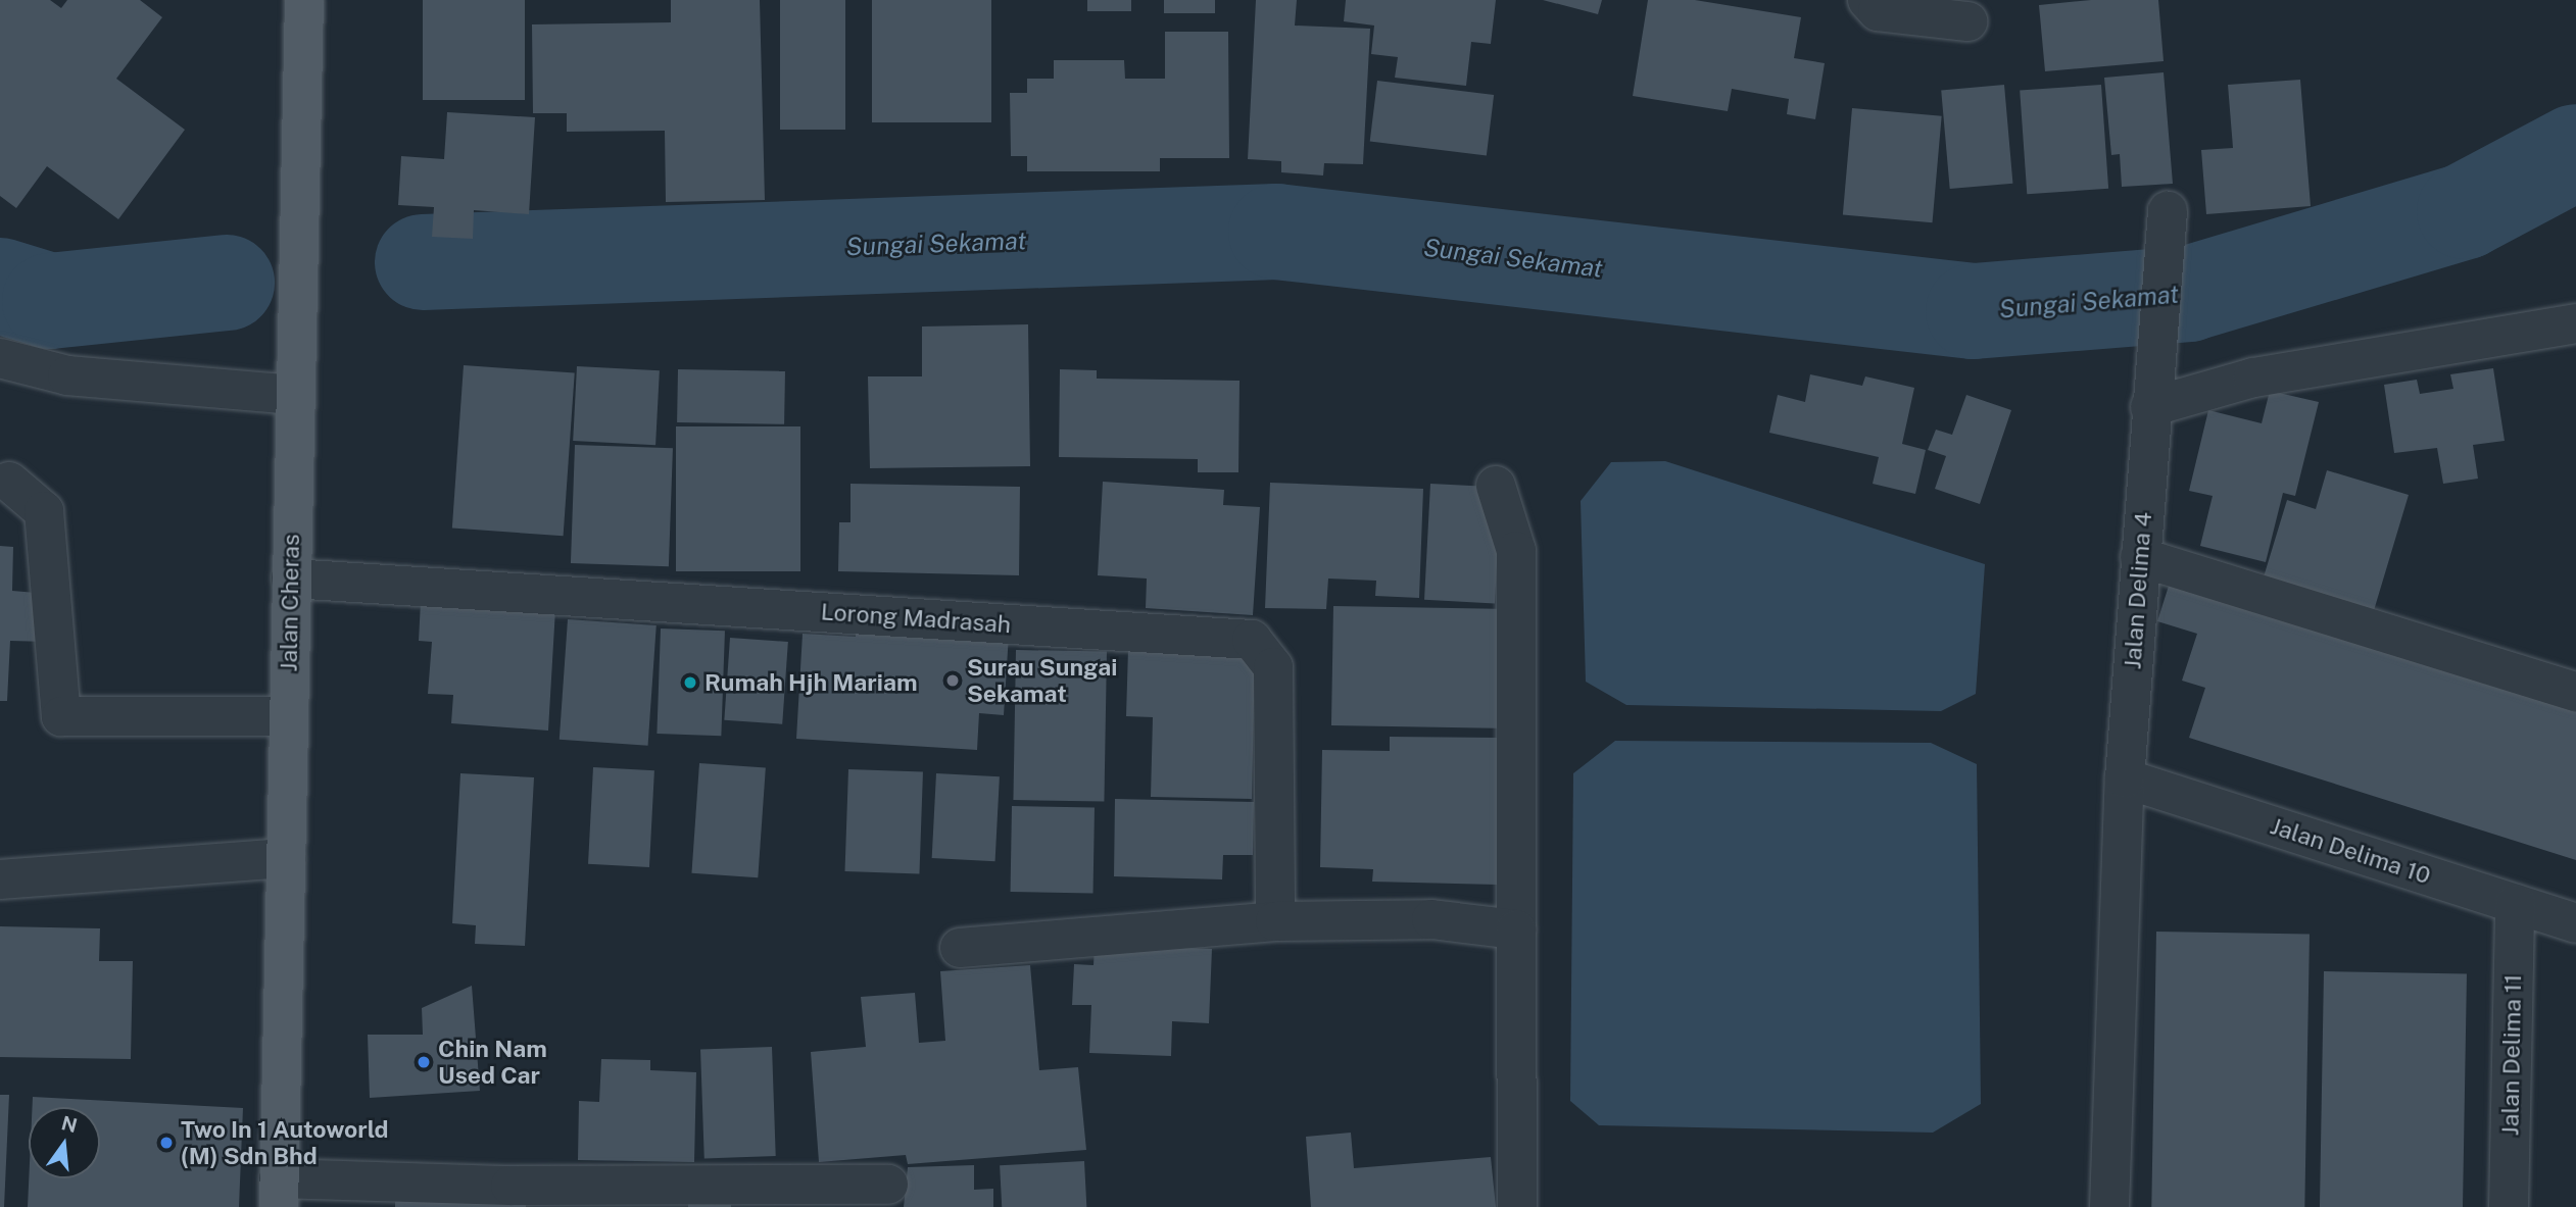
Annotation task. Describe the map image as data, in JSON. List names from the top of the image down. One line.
{"streets":{"main road":["Jalan Cheras"],"street":["Jalan Delima 4","Lorong Madrasah","Jalan Delima 10","Jalan Delima 11"]},"crossings":[["Jalan Delima 4","Jalan Delima 10"],["Jalan Cheras","Lorong Madrasah"],["Jalan Delima 10","Jalan Delima 11"]],"water":["Sungai Sekamat"],"places":["Surau Sungai Sekamat","Rumah Hjh Mariam","Chin Nam Used Car","Two In 1 Autoworld (M) Sdn Bhd"],"north":"top"}
